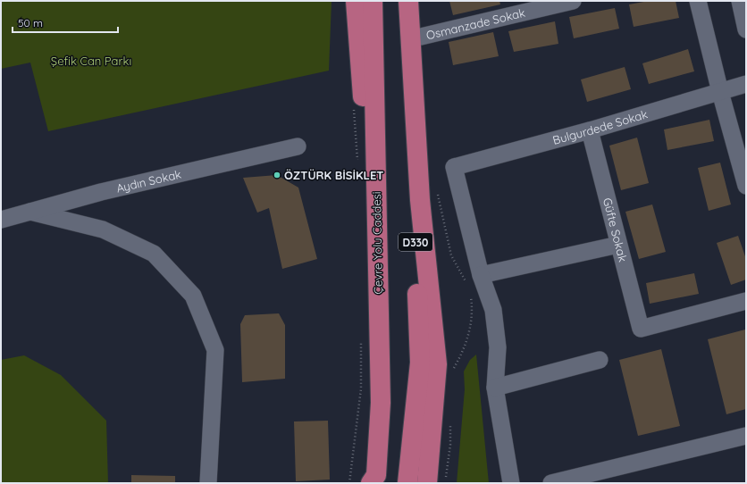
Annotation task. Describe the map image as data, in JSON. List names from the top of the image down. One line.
{"streets":{"highway":["D330","Çevre Yolu Caddesi"],"street":["Osmanzade Sokak","Bulgurdede Sokak","Aydın Sokak","Güfte Sokak"]},"crossings":[["Bulgurdede Sokak","Güfte Sokak"]],"parks":["Şefik Can Parkı"],"places":["ÖZTÜRK BİSİKLET"],"scale_bar":"50 m"}
